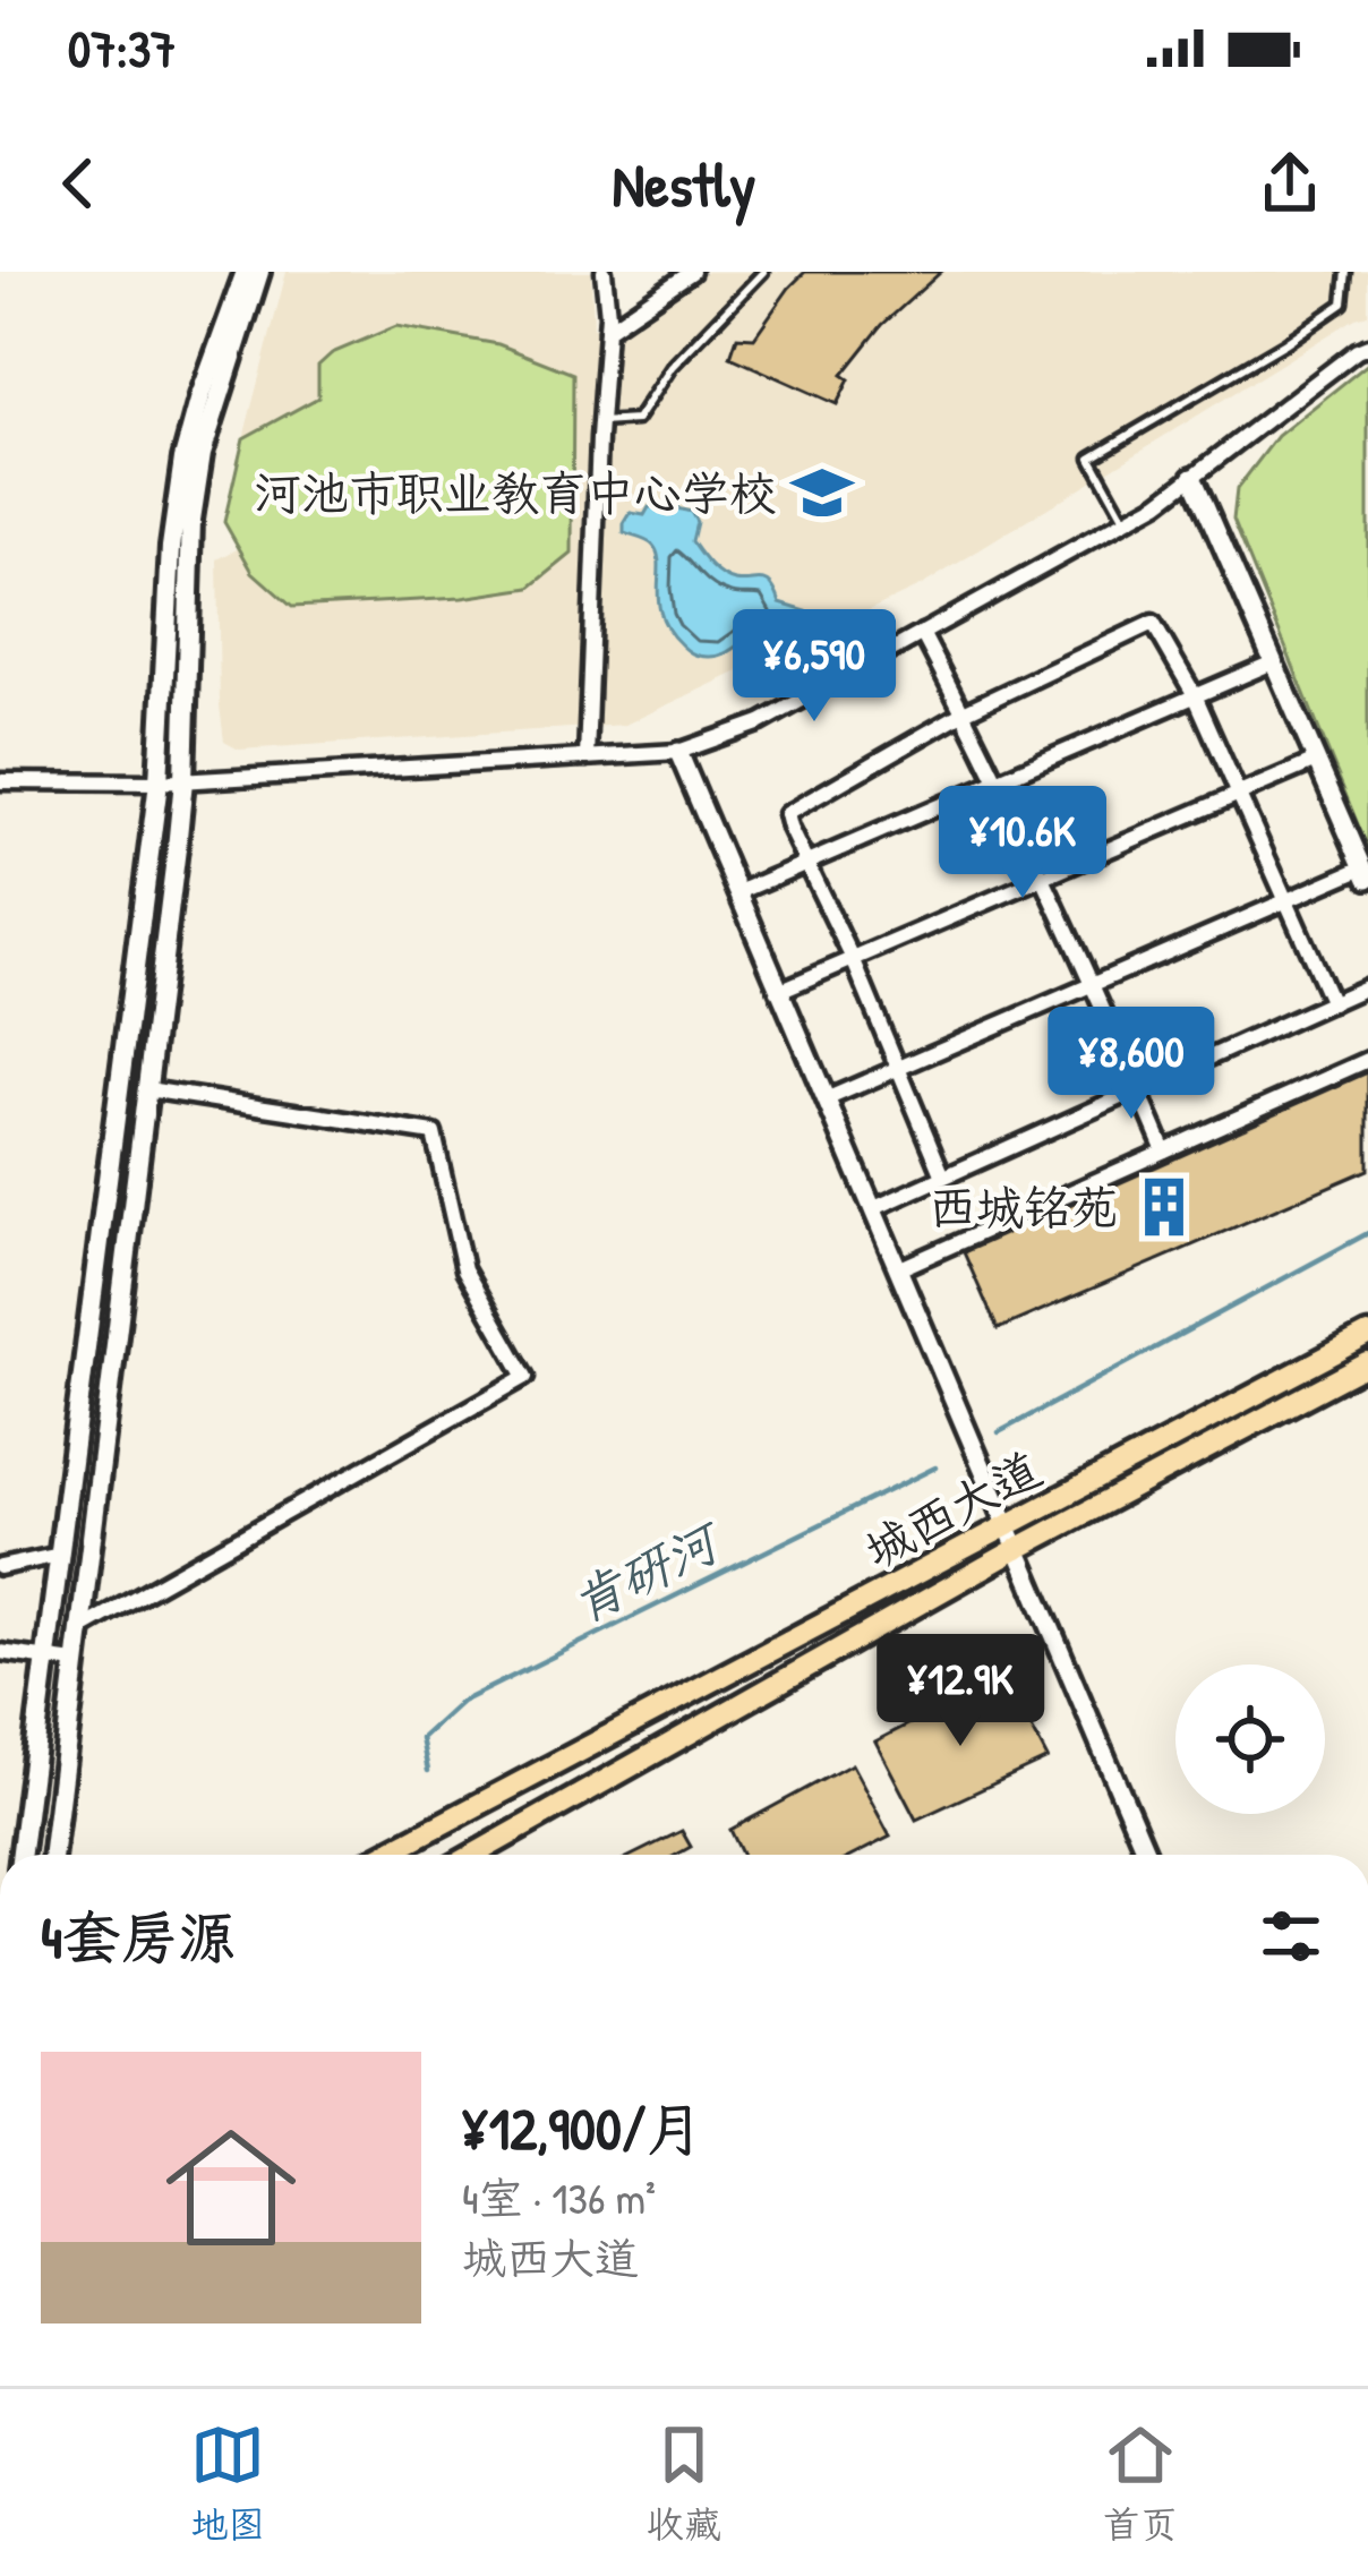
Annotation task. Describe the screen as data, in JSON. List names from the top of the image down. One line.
{"streets":{"main road":["城西大道"]},"water":["肯研河"],"places":{"school or university":["河池市职业教育中心学校"],"building":["西城铭苑"]},"page":{"status":"07:37","header":"Nestly","price":["¥6,590","¥10.6K","¥8,600","¥12.9K"],"heading":"4套房源","list":[{"name":"¥12,900/月","note":"4室 · 136 m² · 城西大道"}],"tabs":["地图","收藏","首页"]}}
